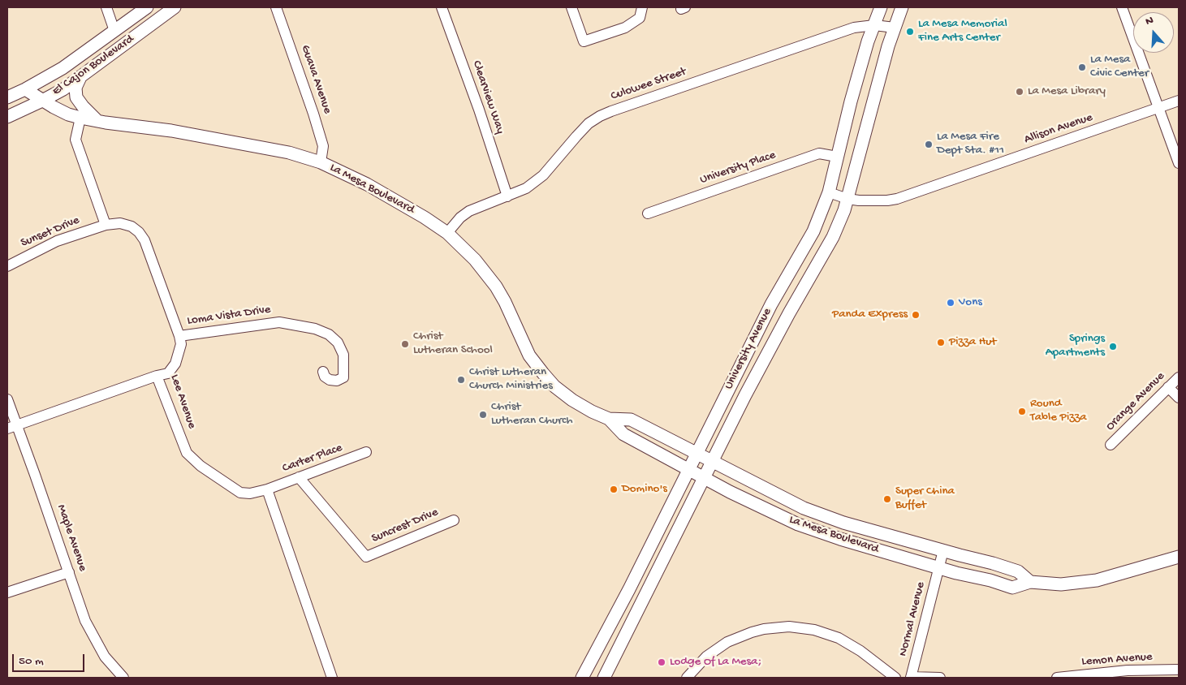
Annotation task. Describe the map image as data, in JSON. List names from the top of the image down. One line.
{"streets":{"main road":["El Cajon Boulevard","La Mesa Boulevard","University Avenue"],"street":["Guava Avenue","Culowee Street","Clearview Way","Allison Avenue","University Place","Sunset Drive","Loma Vista Drive","Lee Avenue","Orange Avenue","Carter Place","Suncrest Drive","Maple Avenue","Normal Avenue","Lemon Avenue"]},"crossings":[["El Cajon Boulevard","La Mesa Boulevard"],["Guava Avenue","La Mesa Boulevard"],["Culowee Street","Clearview Way"],["Culowee Street","La Mesa Boulevard"],["Culowee Street","University Avenue"],["Allison Avenue","University Avenue"],["University Place","University Avenue"],["La Mesa Boulevard","University Avenue"],["La Mesa Boulevard","Normal Avenue"],["Sunset Drive","Lee Avenue"],["Loma Vista Drive","Lee Avenue"],["Lee Avenue","Carter Place"],["Carter Place","Suncrest Drive"]],"places":["La Mesa Memorial Fine Arts Center","La Mesa Civic Center","La Mesa Library","La Mesa Fire Dept Sta. #11","Vons","Panda Express","Pizza Hut","Christ Lutheran School","Springs Apartments","Christ Lutheran Church Ministries","Round Table Pizza","Christ Lutheran Church","Domino's","Super China Buffet","Lodge Of La Mesa;"],"scale_bar":"50 m","north":"top"}
